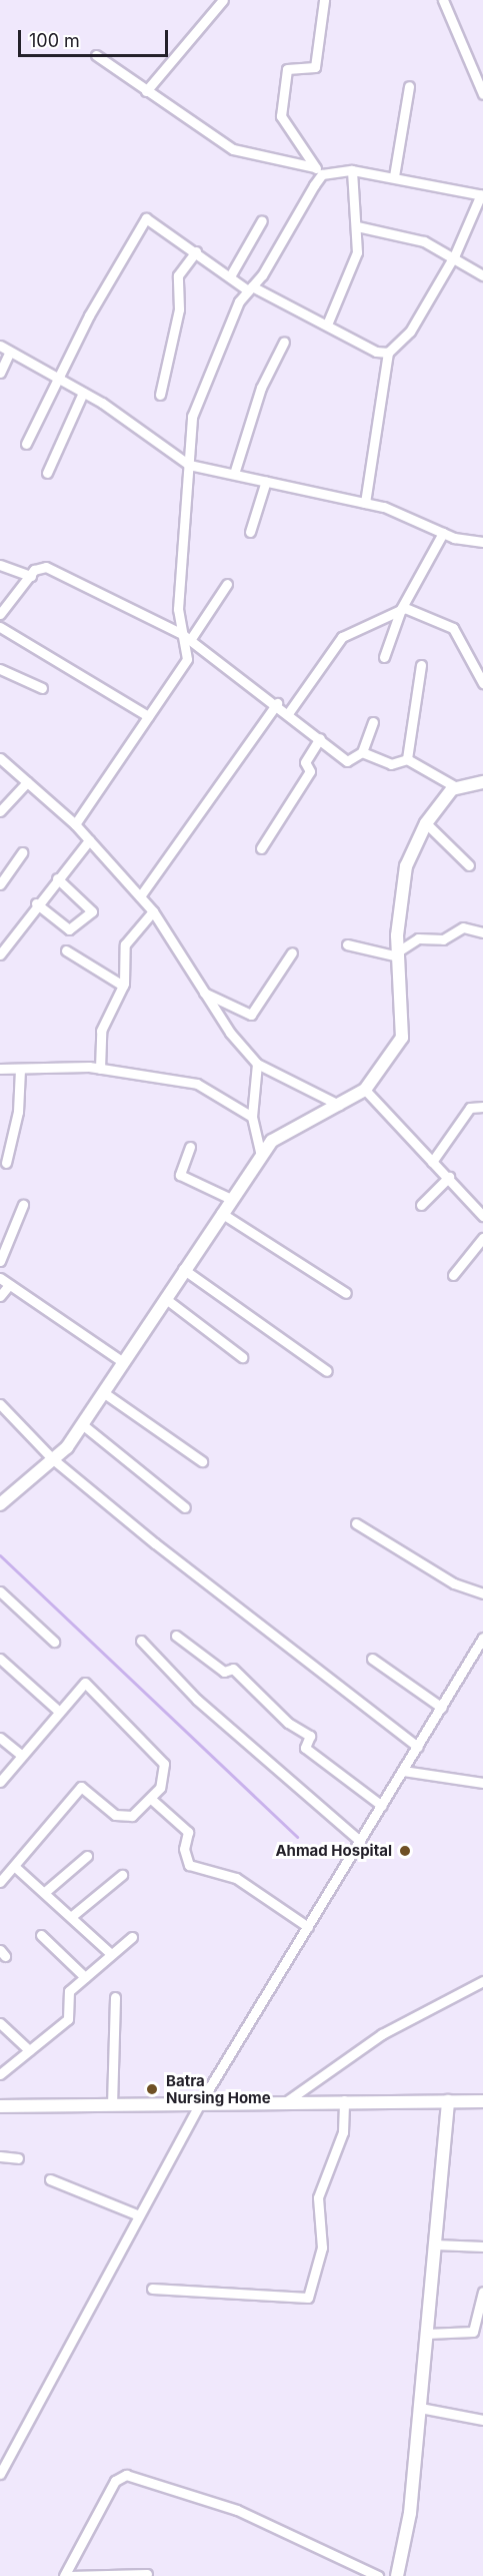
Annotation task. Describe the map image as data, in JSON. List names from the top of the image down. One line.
{"places":["Ahmad Hospital","Batra Nursing Home"],"scale_bar":"100 m"}
